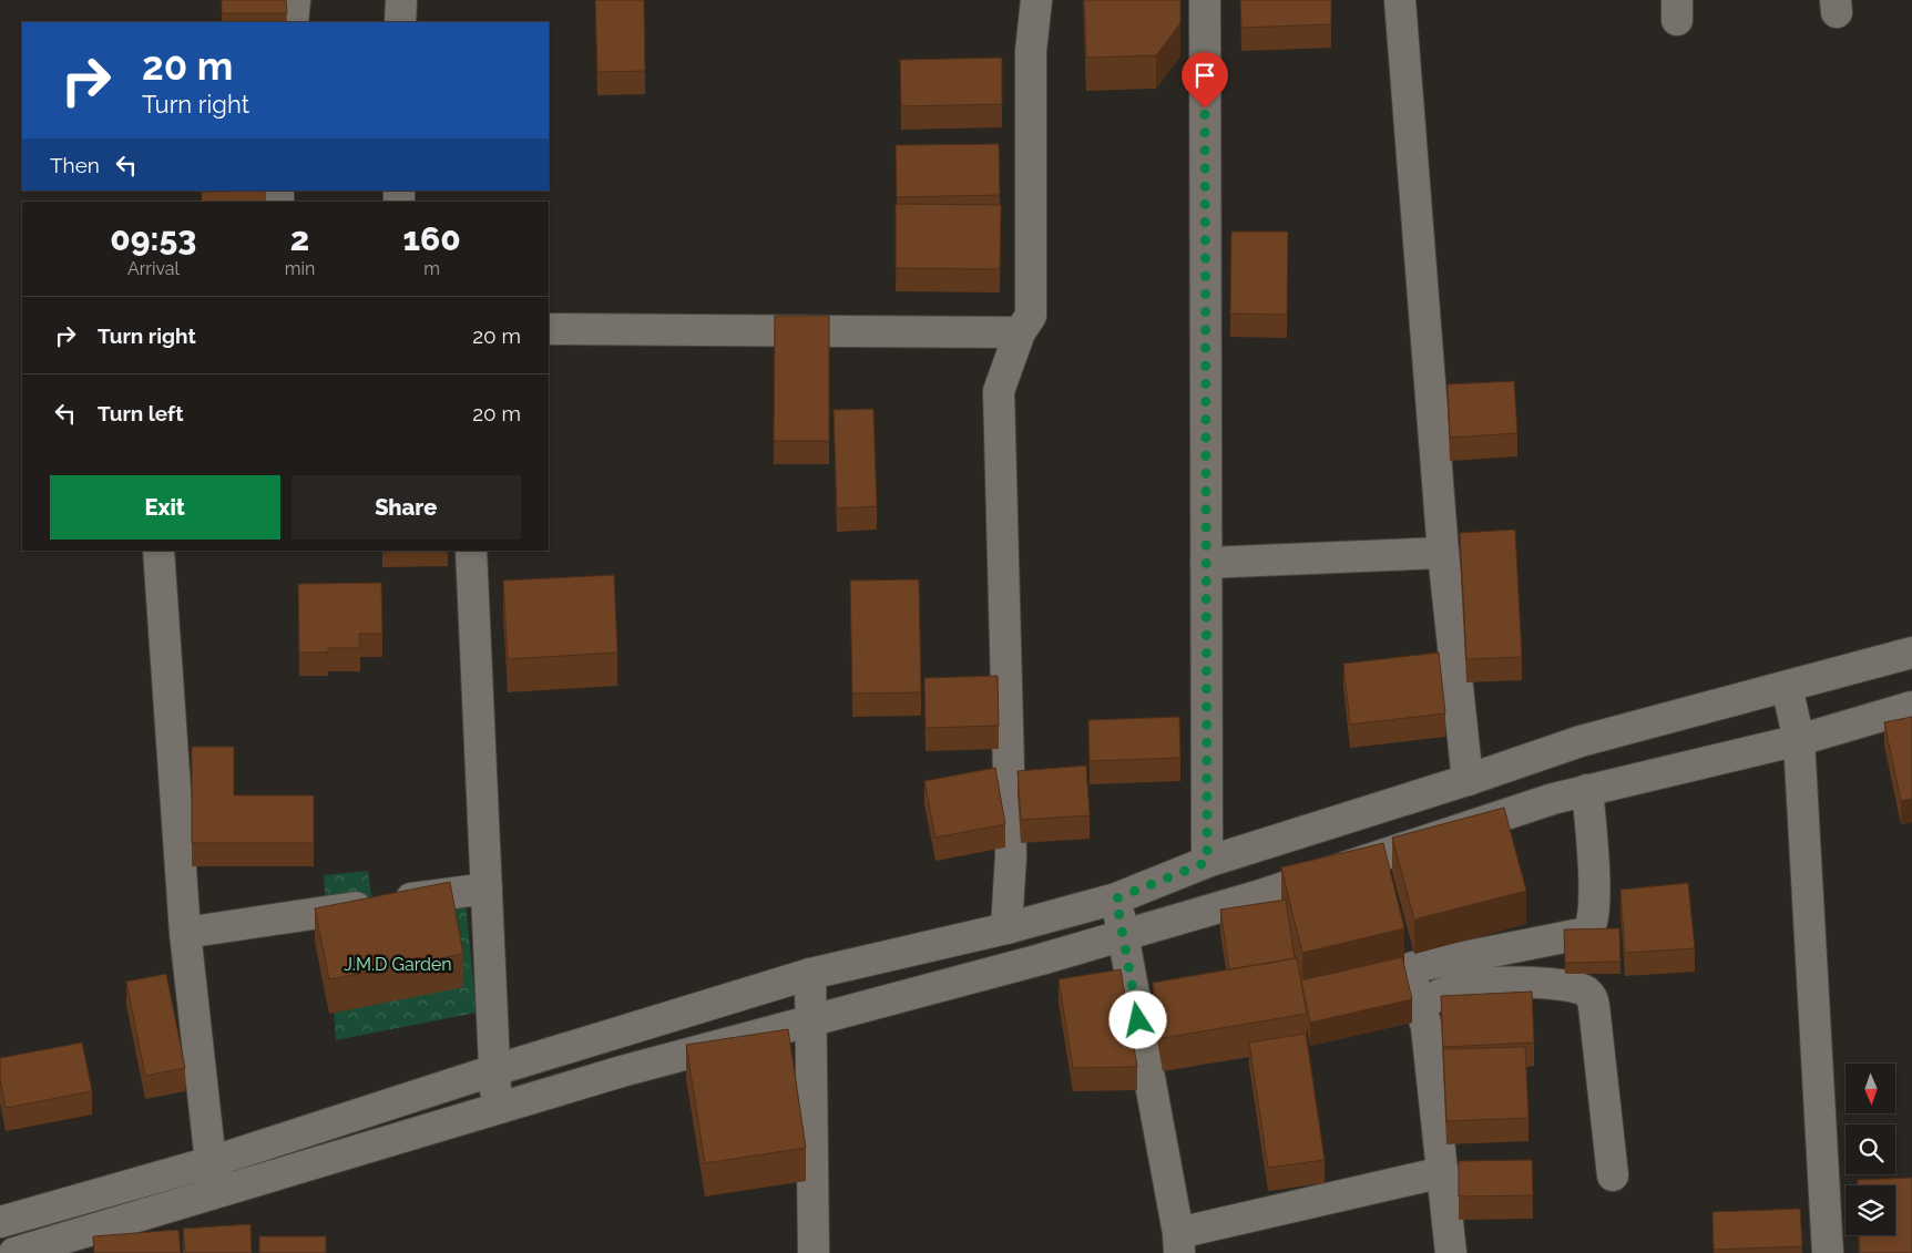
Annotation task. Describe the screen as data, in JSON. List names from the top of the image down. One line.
{"parks":["J.M.D Garden"],"north":"bottom","page":{"turn":["20 m","Turn right"],"then":"Then","eta":["09:53","Arrival","2","min","160","m"],"list":[{"name":"Turn right","value":"20 m"},{"name":"Turn left","value":"20 m"}],"buttons":["Exit","Share"]}}
